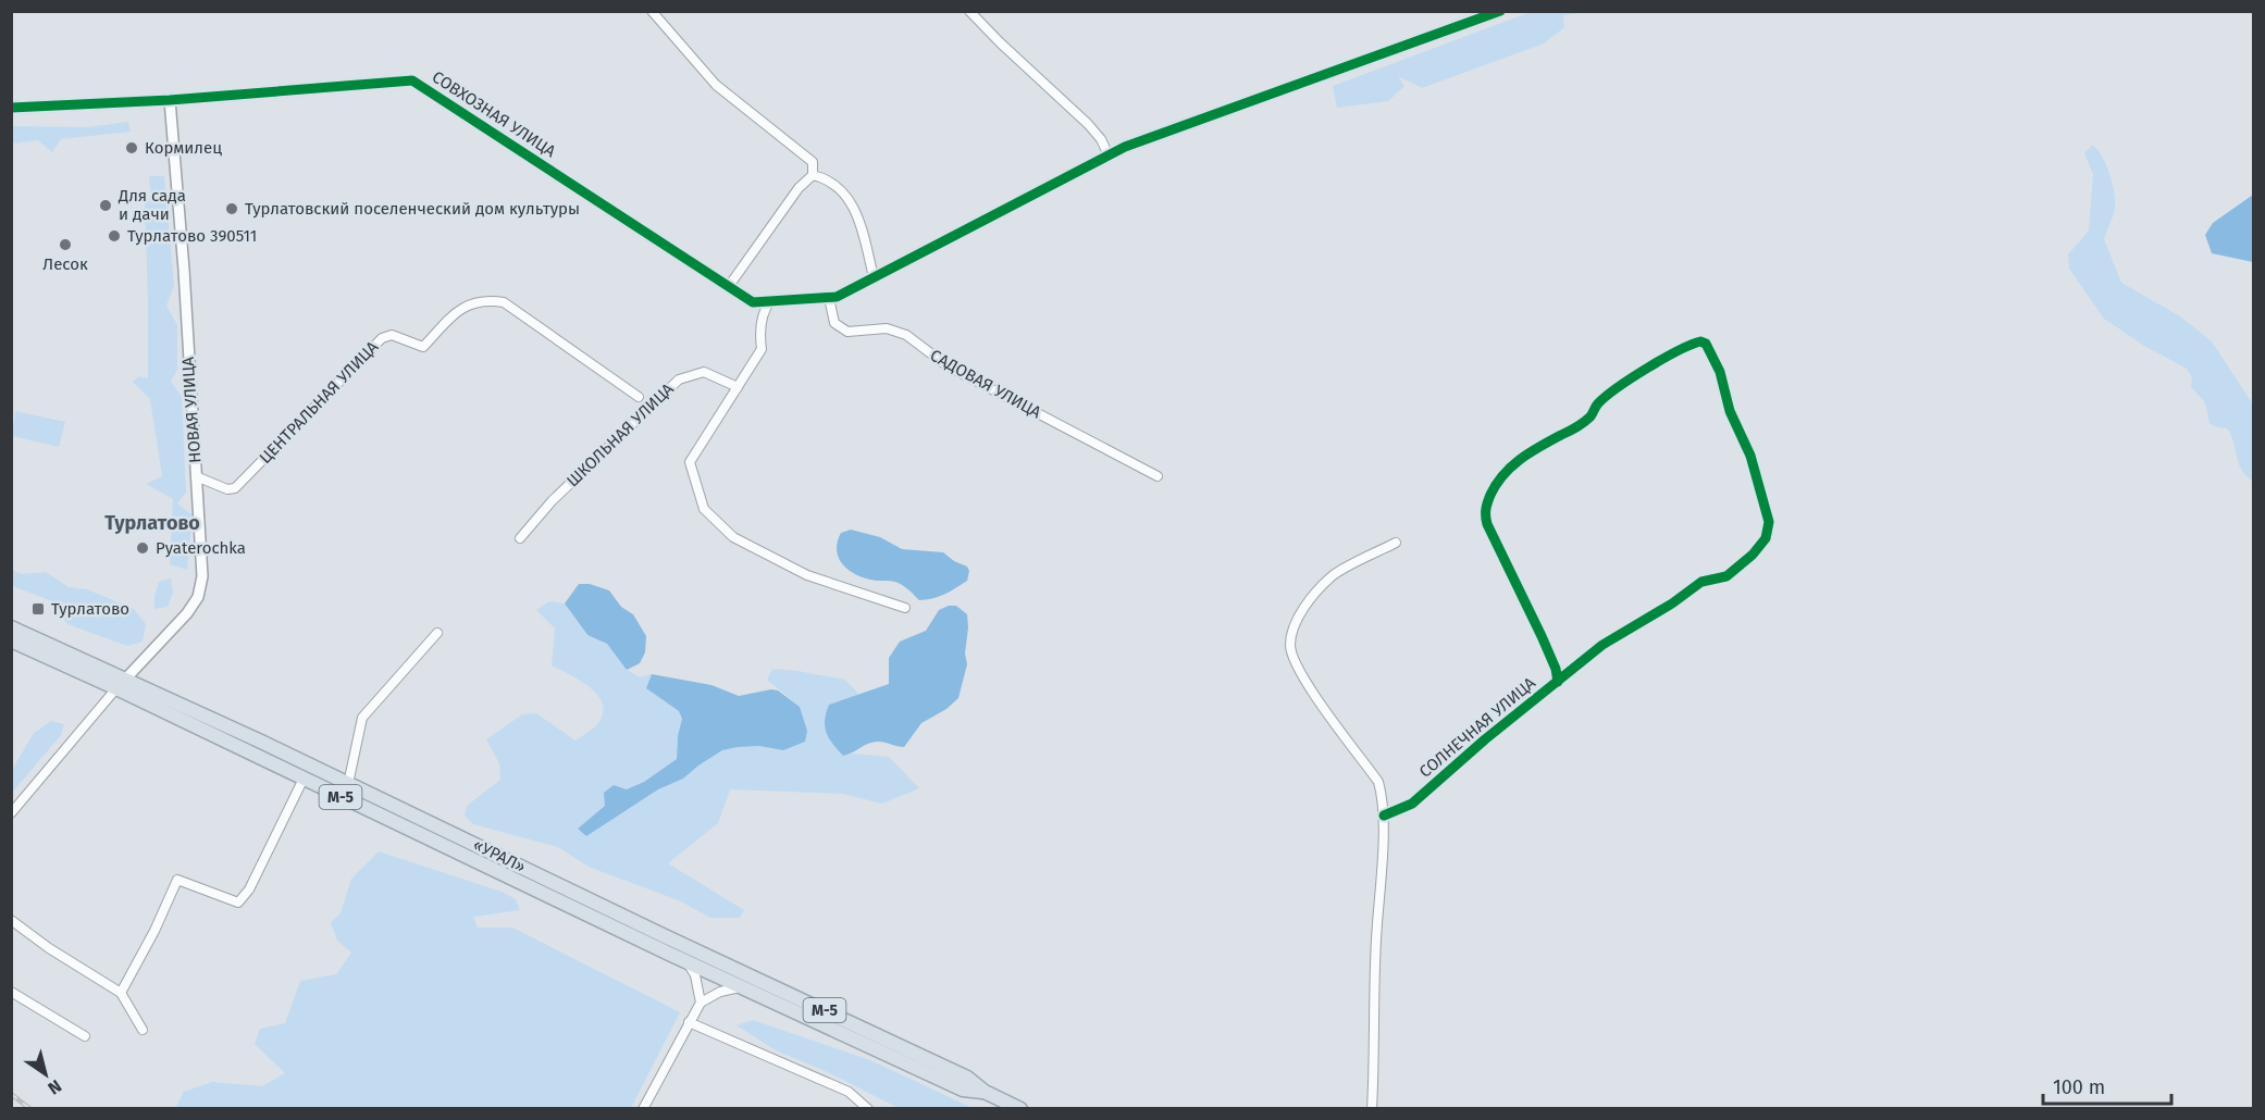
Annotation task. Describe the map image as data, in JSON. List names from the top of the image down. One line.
{"streets":{"highway":["М-5","«УРАЛ»"],"street":["СОВХОЗНАЯ УЛИЦА","САДОВАЯ УЛИЦА","ЦЕНТРАЛЬНАЯ УЛИЦА","НОВАЯ УЛИЦА","ШКОЛЬНАЯ УЛИЦА","СОЛНЕЧНАЯ УЛИЦА"]},"crossings":[["СОВХОЗНАЯ УЛИЦА","САДОВАЯ УЛИЦА"],["СОВХОЗНАЯ УЛИЦА","НОВАЯ УЛИЦА"],["ЦЕНТРАЛЬНАЯ УЛИЦА","НОВАЯ УЛИЦА"],["НОВАЯ УЛИЦА","«УРАЛ»"]],"districts":["Турлатово"],"places":{"other":["Кормилец","Для сада и дачи","Турлатовский поселенческий дом культуры","Турлатово 390511","Лесок","Pyaterochka"],"transit":["Турлатово"]},"scale_bar":"100 m","north":"bottom right"}
